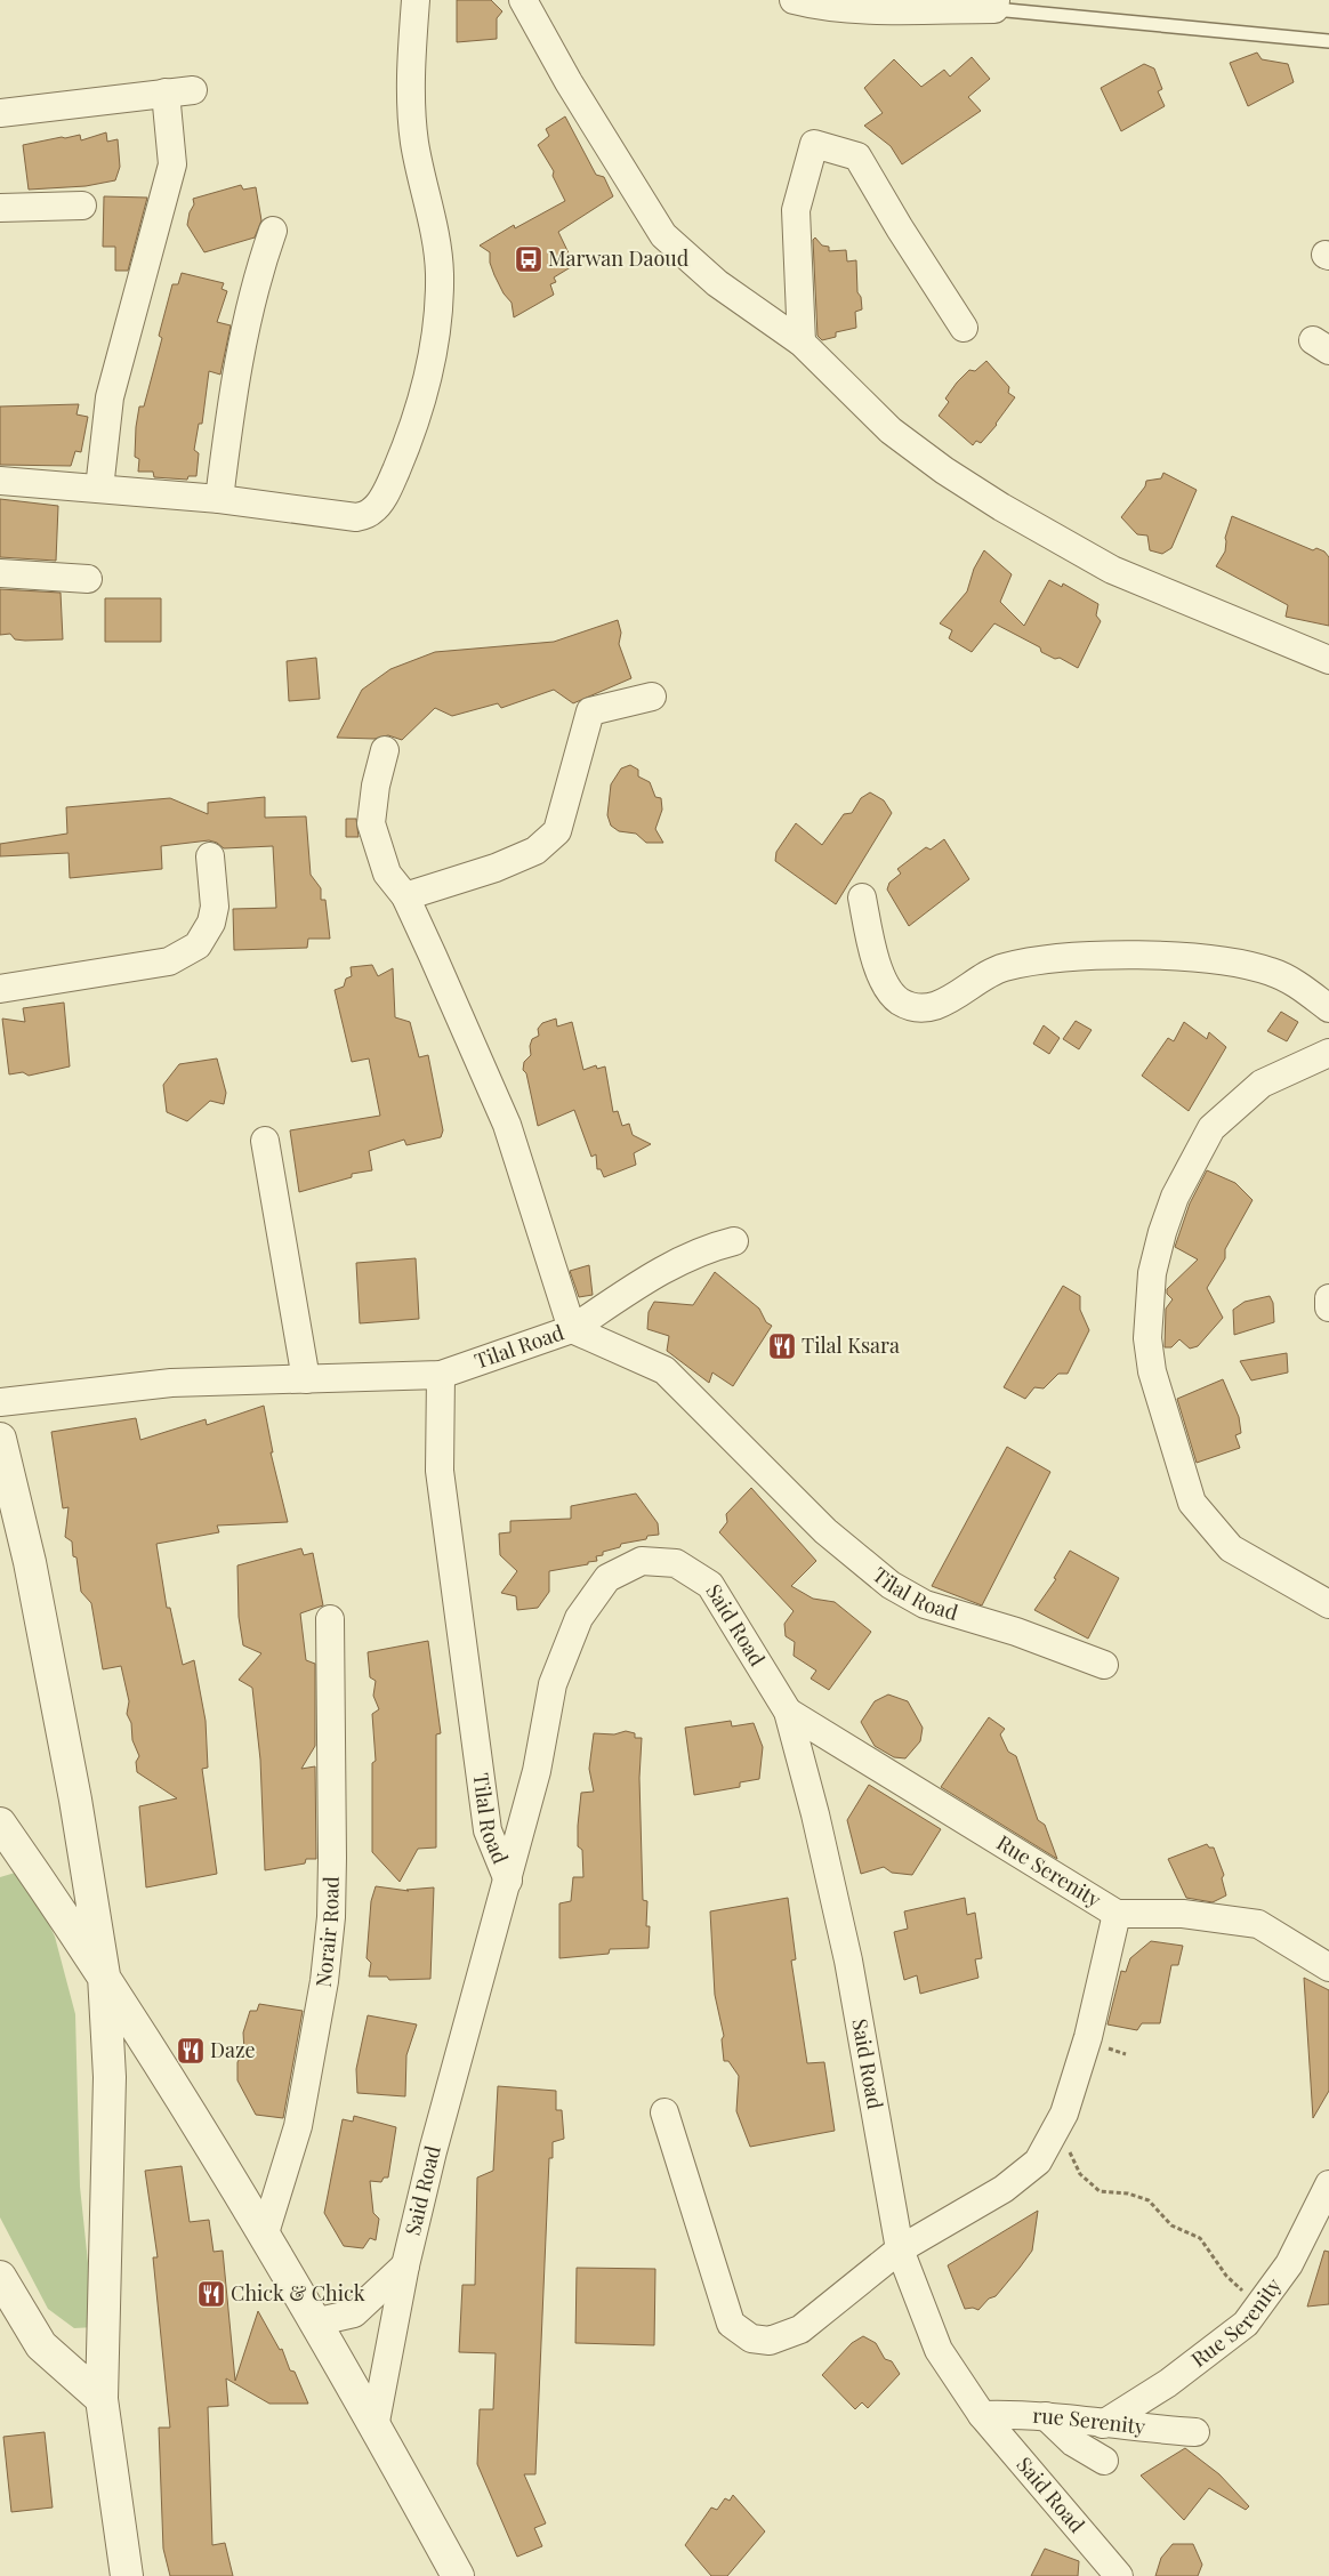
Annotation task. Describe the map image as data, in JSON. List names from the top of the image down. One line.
{"streets":{"street":["Tilal Road","Said Road","Rue Serenity","Norair Road","rue Serenity"]},"crossings":[["Tilal Road","Said Road"],["Said Road","Rue Serenity"],["Said Road","rue Serenity"],["Rue Serenity","rue Serenity"]],"places":{"bus stop":["Marwan Daoud"],"restaurant":["Tilal Ksara","Daze","Chick & Chick"]}}
